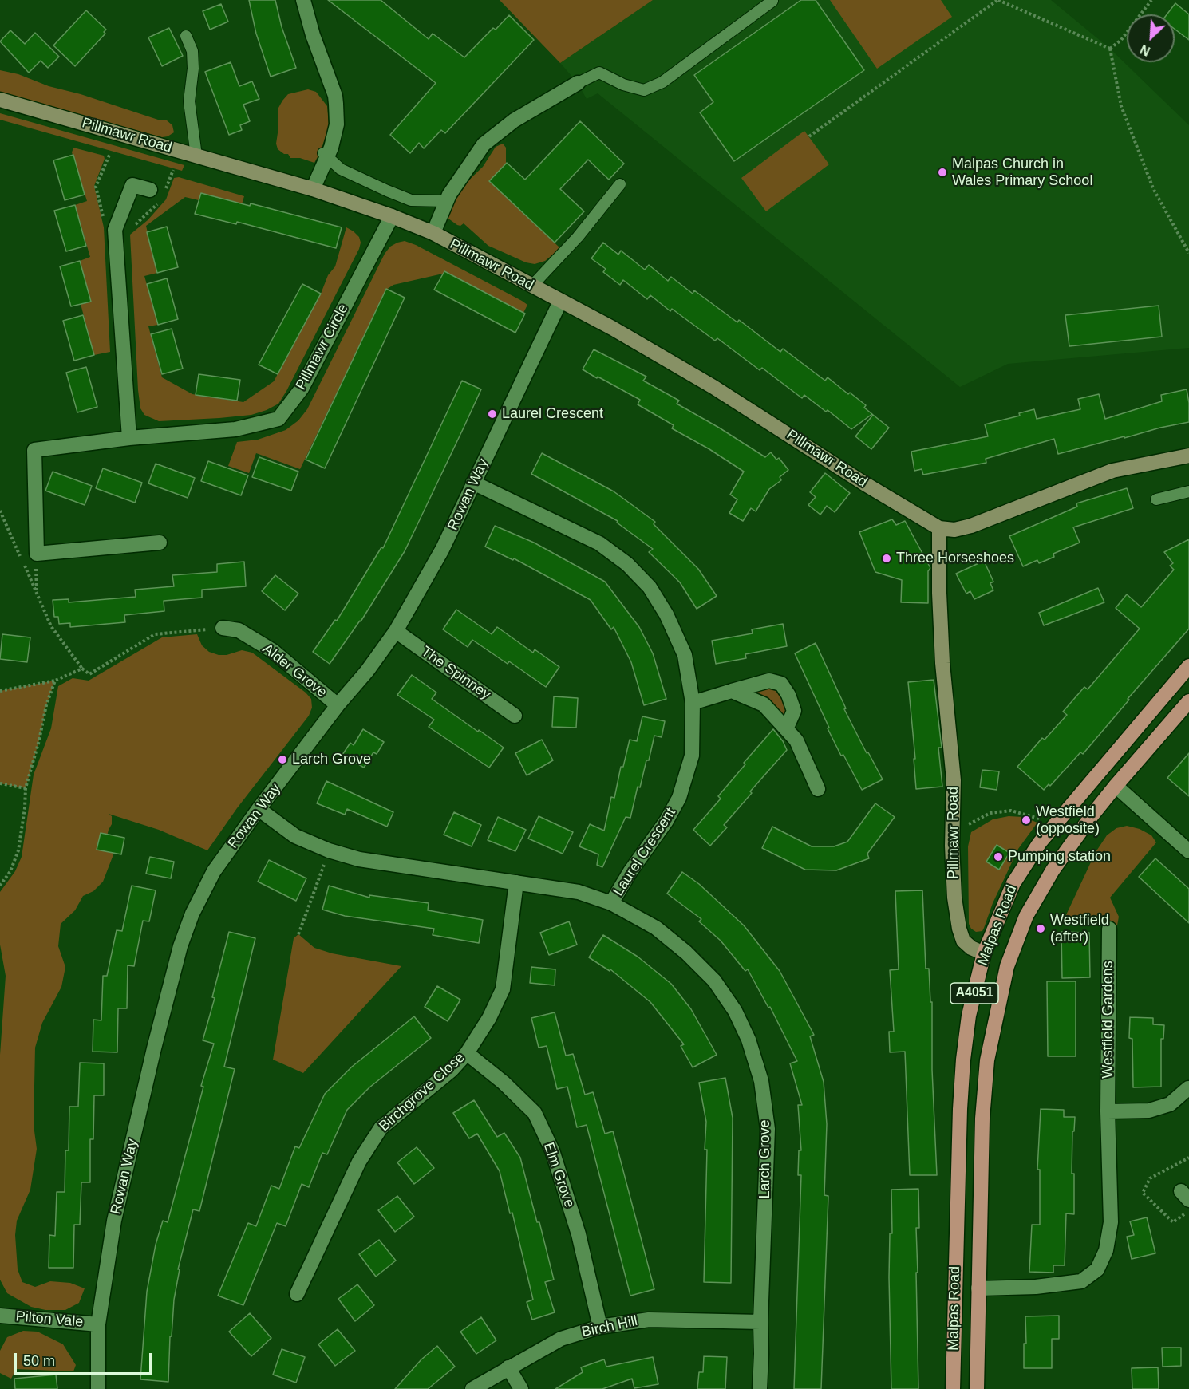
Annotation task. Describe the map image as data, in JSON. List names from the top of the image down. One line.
{"streets":{"main road":["Malpas Road","A4051"],"street":["Pillmawr Road","Pillmawr Circle","Rowan Way","Alder Grove","The Spinney","Laurel Crescent","Westfield Gardens","Birchgrove Close","Larch Grove","Elm Grove","Pilton Vale","Birch Hill"]},"crossings":[["Pillmawr Road","Pillmawr Circle"],["Pillmawr Road","Rowan Way"],["Pillmawr Road","Malpas Road"],["Rowan Way","Alder Grove"],["Rowan Way","The Spinney"],["Rowan Way","Laurel Crescent"],["Rowan Way","Larch Grove"],["Rowan Way","Pilton Vale"],["Laurel Crescent","Larch Grove"],["Malpas Road","Westfield Gardens"],["Birchgrove Close","Larch Grove"],["Birchgrove Close","Elm Grove"],["Larch Grove","Birch Hill"],["Elm Grove","Birch Hill"]],"places":["Malpas Church in Wales Primary School","Laurel Crescent","Three Horseshoes","Larch Grove","Westfield (opposite)","Pumping station","Westfield (after)"],"scale_bar":"50 m","north":"bottom left"}
